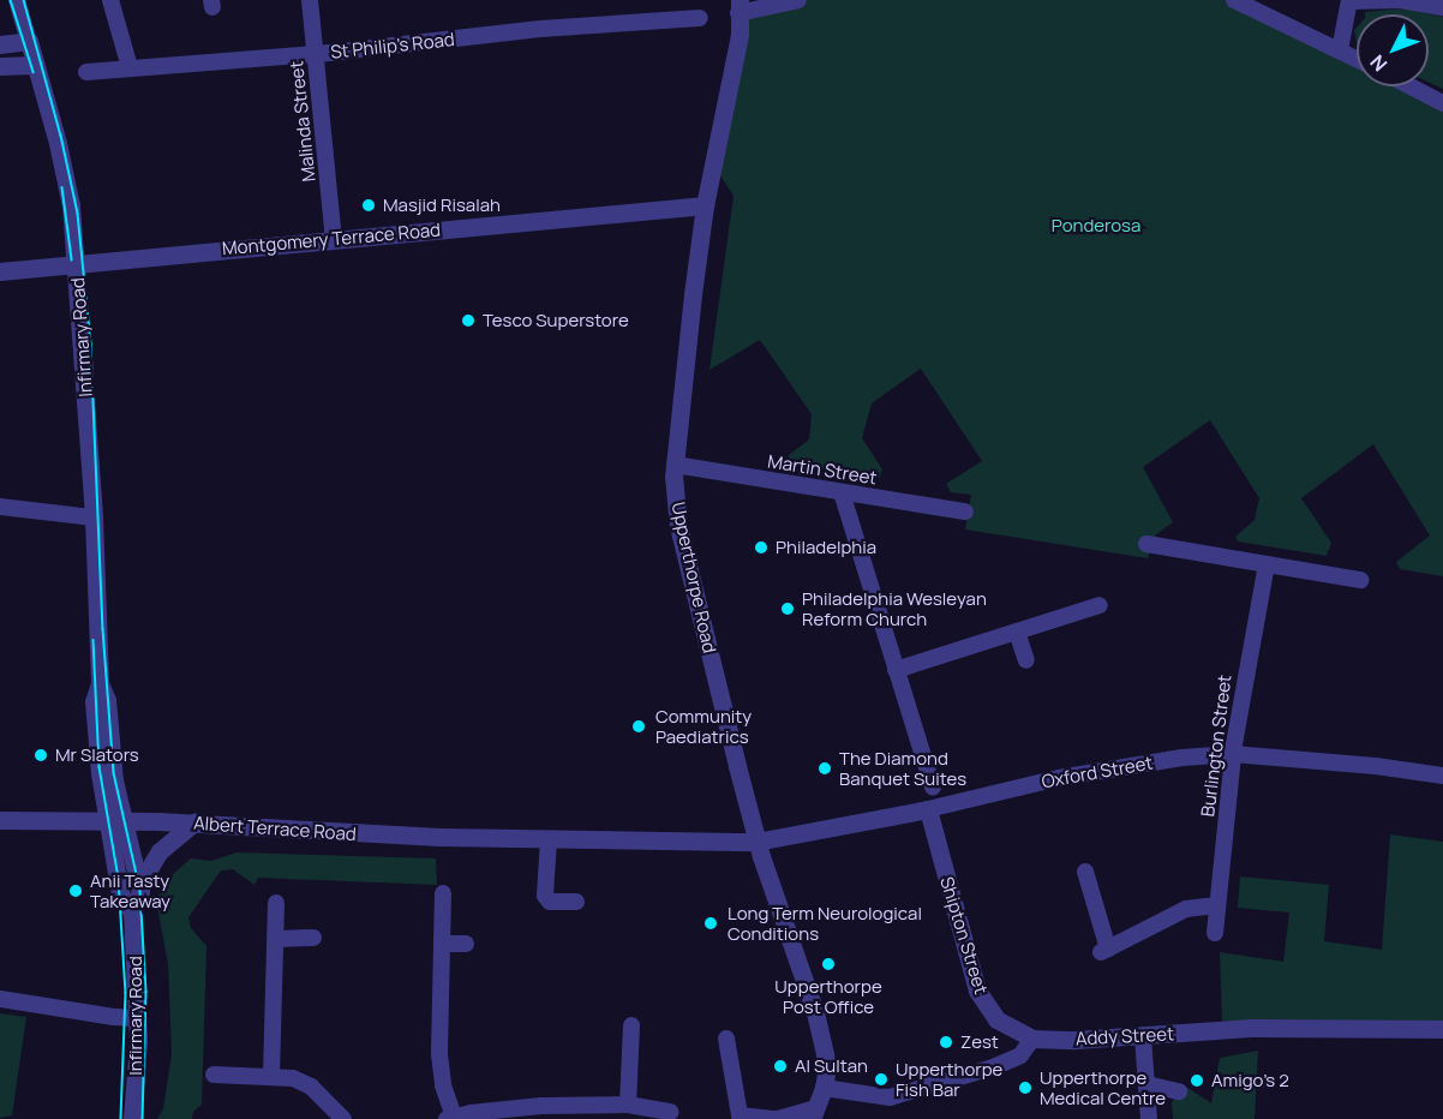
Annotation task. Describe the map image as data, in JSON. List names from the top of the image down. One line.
{"streets":{"street":["St Philip's Road","Malinda Street","Montgomery Terrace Road","Infirmary Road","Martin Street","Upperthorpe Road","Burlington Street","Oxford Street","Albert Terrace Road","Shipton Street","Addy Street"]},"crossings":[["St Philip's Road","Malinda Street"],["Malinda Street","Montgomery Terrace Road"],["Montgomery Terrace Road","Infirmary Road"],["Montgomery Terrace Road","Upperthorpe Road"],["Infirmary Road","Albert Terrace Road"],["Martin Street","Upperthorpe Road"],["Upperthorpe Road","Oxford Street"],["Upperthorpe Road","Albert Terrace Road"],["Burlington Street","Oxford Street"],["Oxford Street","Albert Terrace Road"],["Oxford Street","Shipton Street"],["Shipton Street","Addy Street"]],"parks":["Ponderosa"],"places":["Masjid Risalah","Tesco Superstore","Philadelphia","Philadelphia Wesleyan Reform Church","Community Paediatrics","Mr Slators","The Diamond Banquet Suites","Anii Tasty Takeaway","Long Term Neurological Conditions","Upperthorpe Post Office","Zest","Al Sultan","Upperthorpe Fish Bar","Amigo's 2","Upperthorpe Medical Centre"],"north":"bottom left"}
